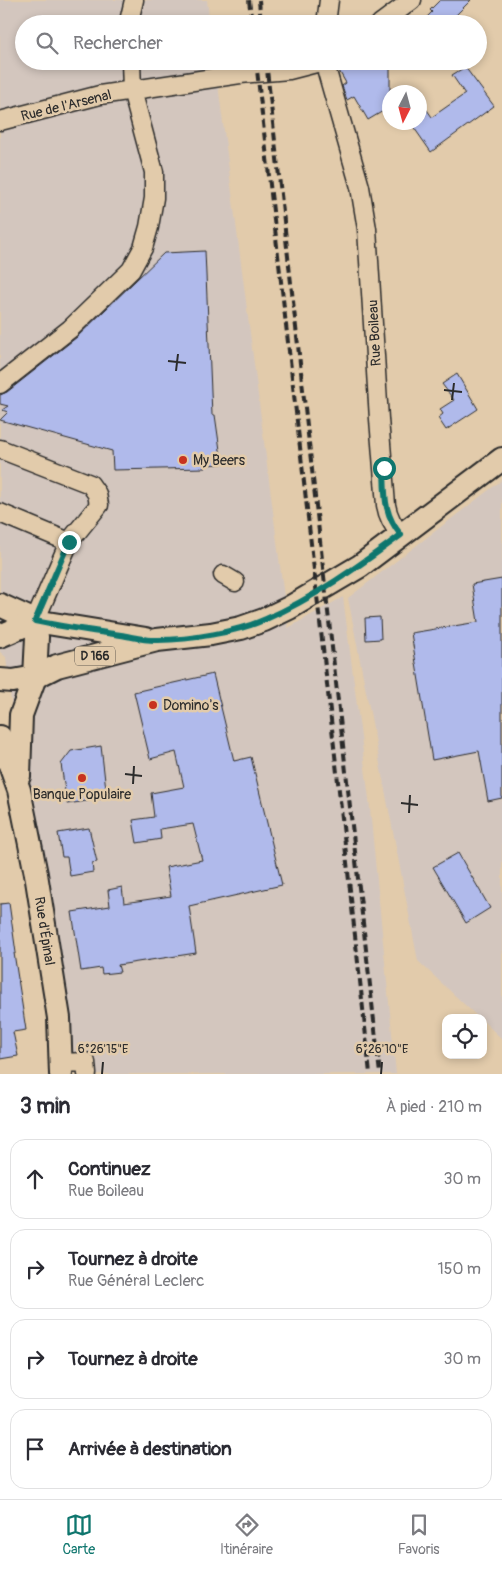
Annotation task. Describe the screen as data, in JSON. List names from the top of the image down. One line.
{"streets":{"main road":["D 166","Rue d'Épinal"],"street":["Rue de l'Arsenal","Rue Boileau"]},"crossings":[["Rue Boileau","D 166"],["D 166","Rue d'Épinal"]],"places":["My Beers","Domino's","Banque Populaire"],"north":"bottom","page":{"search":"Rechercher","heading":["3 min","À pied · 210 m"],"list":[["Continuez","Rue Boileau","30 m"],["Tournez à droite","Rue Général Leclerc","150 m"],["Tournez à droite","30 m"],"Arrivée à destination"],"nav":["Carte","Itinéraire","Favoris"]},"coordinates":["6°26'15\"E","6°26'10\"E"]}
